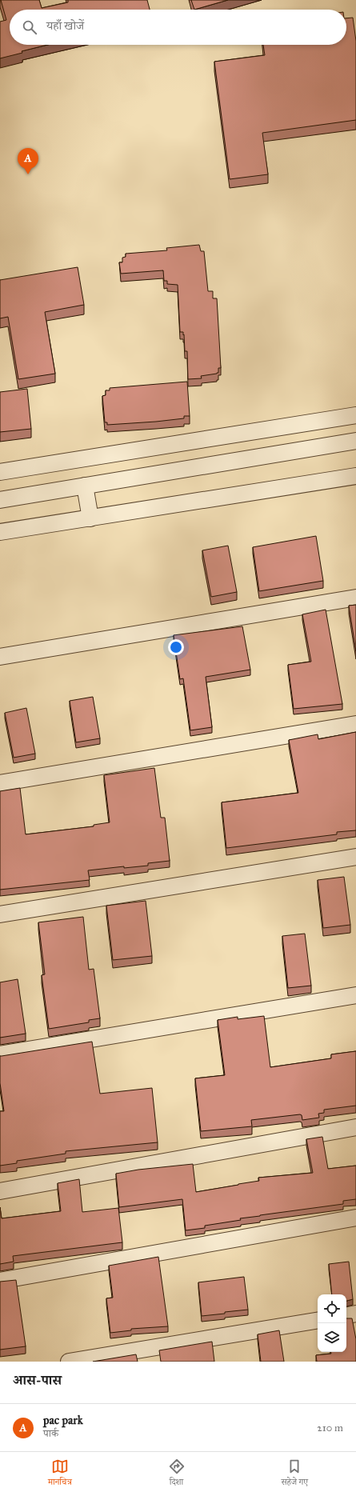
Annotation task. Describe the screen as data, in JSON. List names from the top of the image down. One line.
{"page":{"search":"यहाँ खोजें","pins":"A","heading":"आस-पास","list":[{"mark":"A","name":"pac park","note":"पार्क","value":"210 m"}],"nav":["मानचित्र","दिशा","सहेजे गए"]}}
